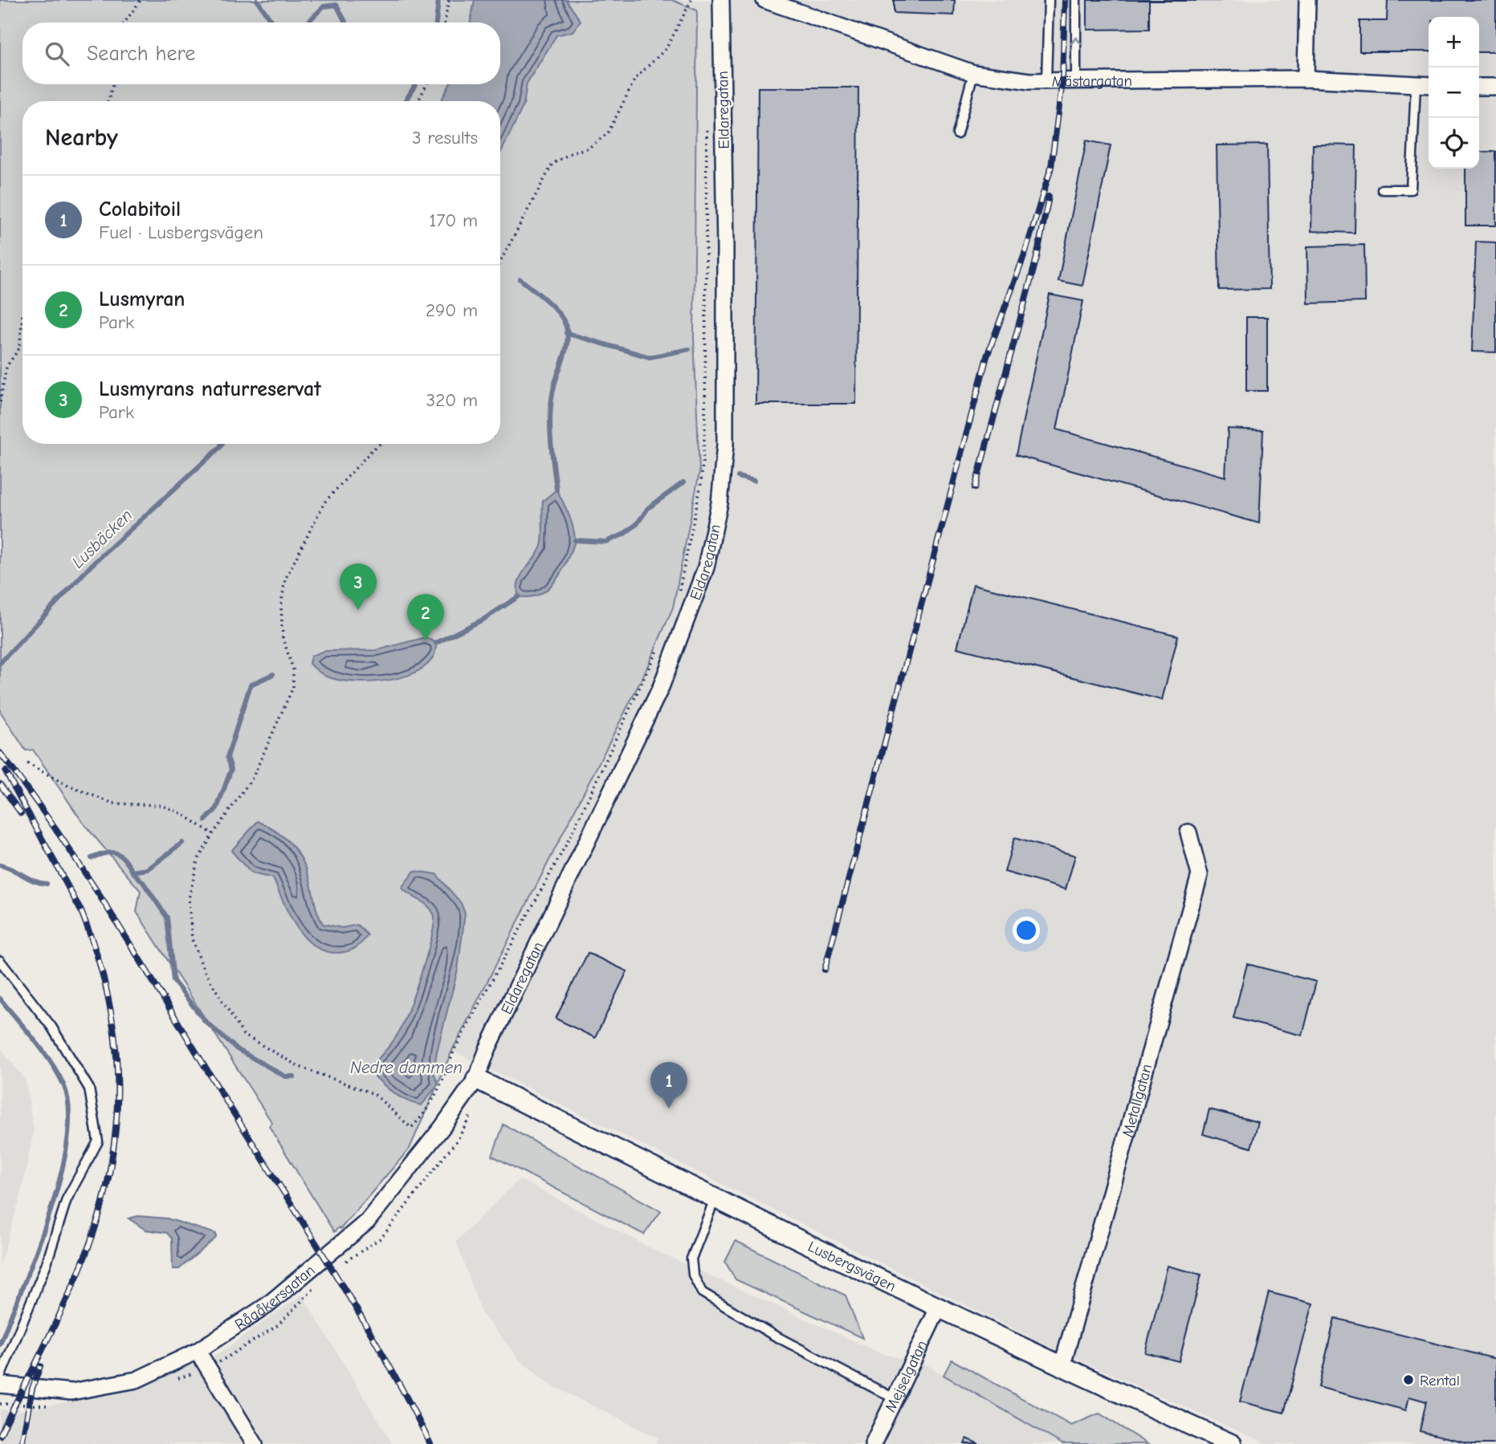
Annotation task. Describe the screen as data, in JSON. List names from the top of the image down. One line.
{"streets":{"street":["Mästargatan","Eldaregatan","Metallgatan","Lusbergsvägen","Rågåkersgatan","Mejselgatan"]},"crossings":[["Eldaregatan","Lusbergsvägen"],["Eldaregatan","Rågåkersgatan"],["Metallgatan","Lusbergsvägen"],["Lusbergsvägen","Rågåkersgatan"],["Lusbergsvägen","Mejselgatan"]],"water":["Lusbäcken","Nedre dammen"],"places":["Rental"],"page":{"map_buttons":["+","−"],"search":"Search here","heading":["Nearby","3 results"],"list":[{"mark":"1","name":"Colabitoil","note":"Fuel · Lusbergsvägen","value":"170 m"},{"mark":"2","name":"Lusmyran","note":"Park","value":"290 m"},{"mark":"3","name":"Lusmyrans naturreservat","note":"Park","value":"320 m"}],"pins":["3","2","1"]}}
